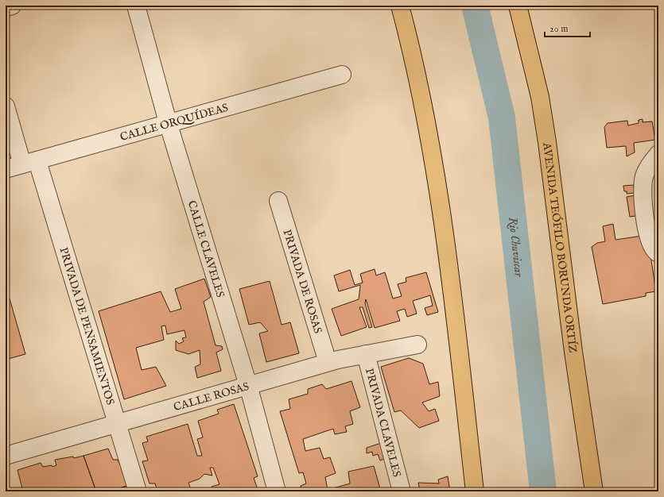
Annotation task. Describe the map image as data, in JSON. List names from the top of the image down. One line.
{"streets":{"main road":["AVENIDA TEÓFILO BORUNDA ORTÍZ"],"street":["CALLE ORQUÍDEAS","CALLE CLAVELES","PRIVADA DE ROSAS","PRIVADA DE PENSAMIENTOS","CALLE ROSAS","PRIVADA CLAVELES"]},"crossings":[["CALLE ORQUÍDEAS","CALLE CLAVELES"],["CALLE ORQUÍDEAS","PRIVADA DE PENSAMIENTOS"],["CALLE CLAVELES","CALLE ROSAS"],["PRIVADA DE ROSAS","CALLE ROSAS"],["PRIVADA DE PENSAMIENTOS","CALLE ROSAS"],["CALLE ROSAS","PRIVADA CLAVELES"]],"water":["Rio Chuviscar"],"scale_bar":"20 m"}
